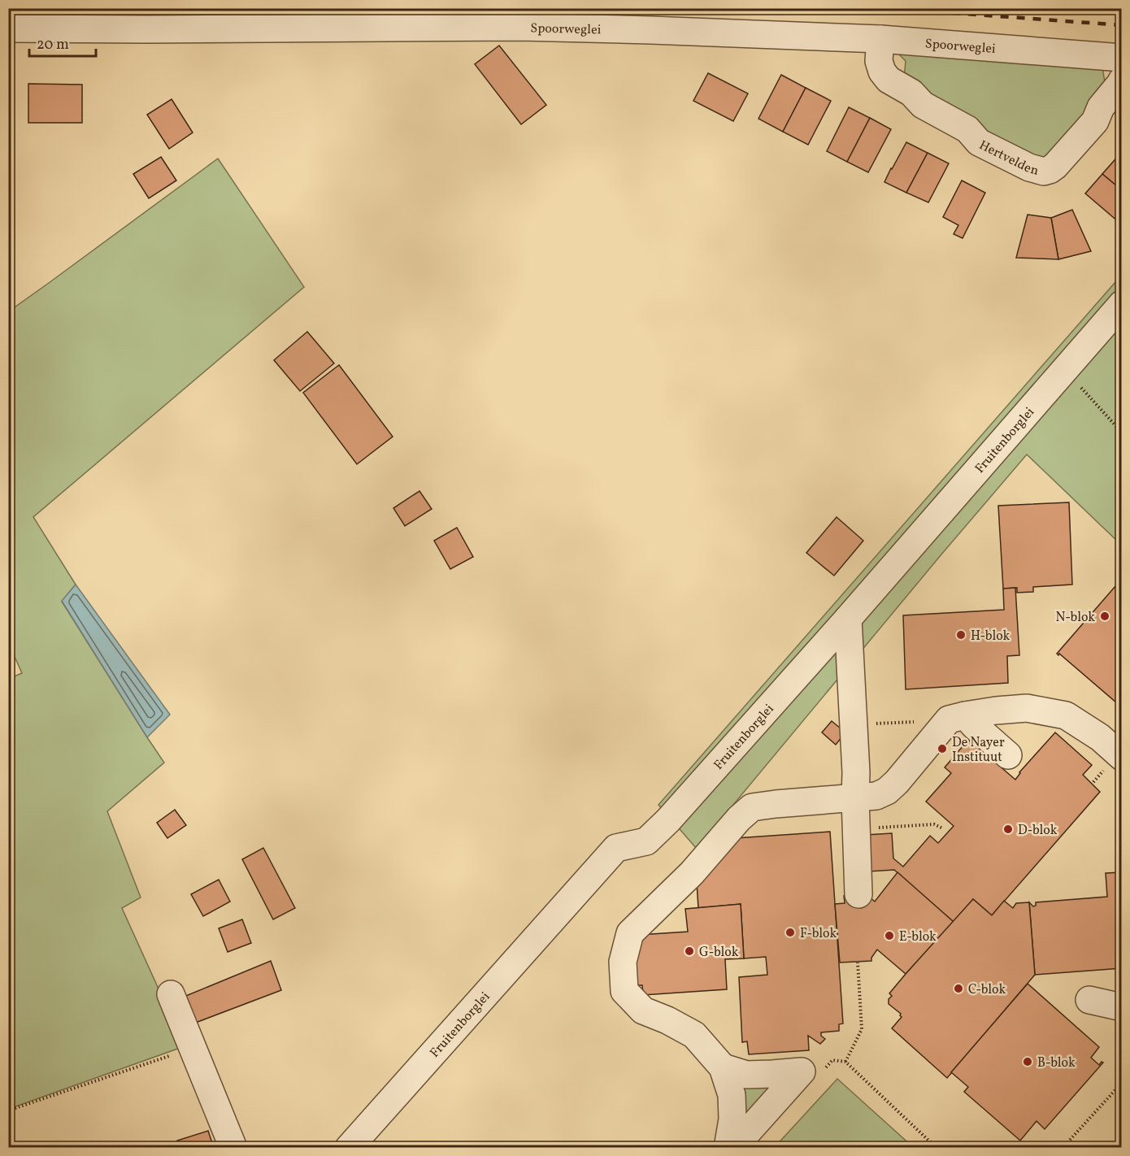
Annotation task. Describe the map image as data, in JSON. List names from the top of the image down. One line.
{"streets":{"street":["Spoorweglei","Hertvelden","Fruitenborglei"]},"crossings":[["Spoorweglei","Hertvelden"]],"places":["N-blok","H-blok","De Nayer Instituut","D-blok","F-blok","E-blok","G-blok","C-blok","B-blok"],"scale_bar":"20 m"}
